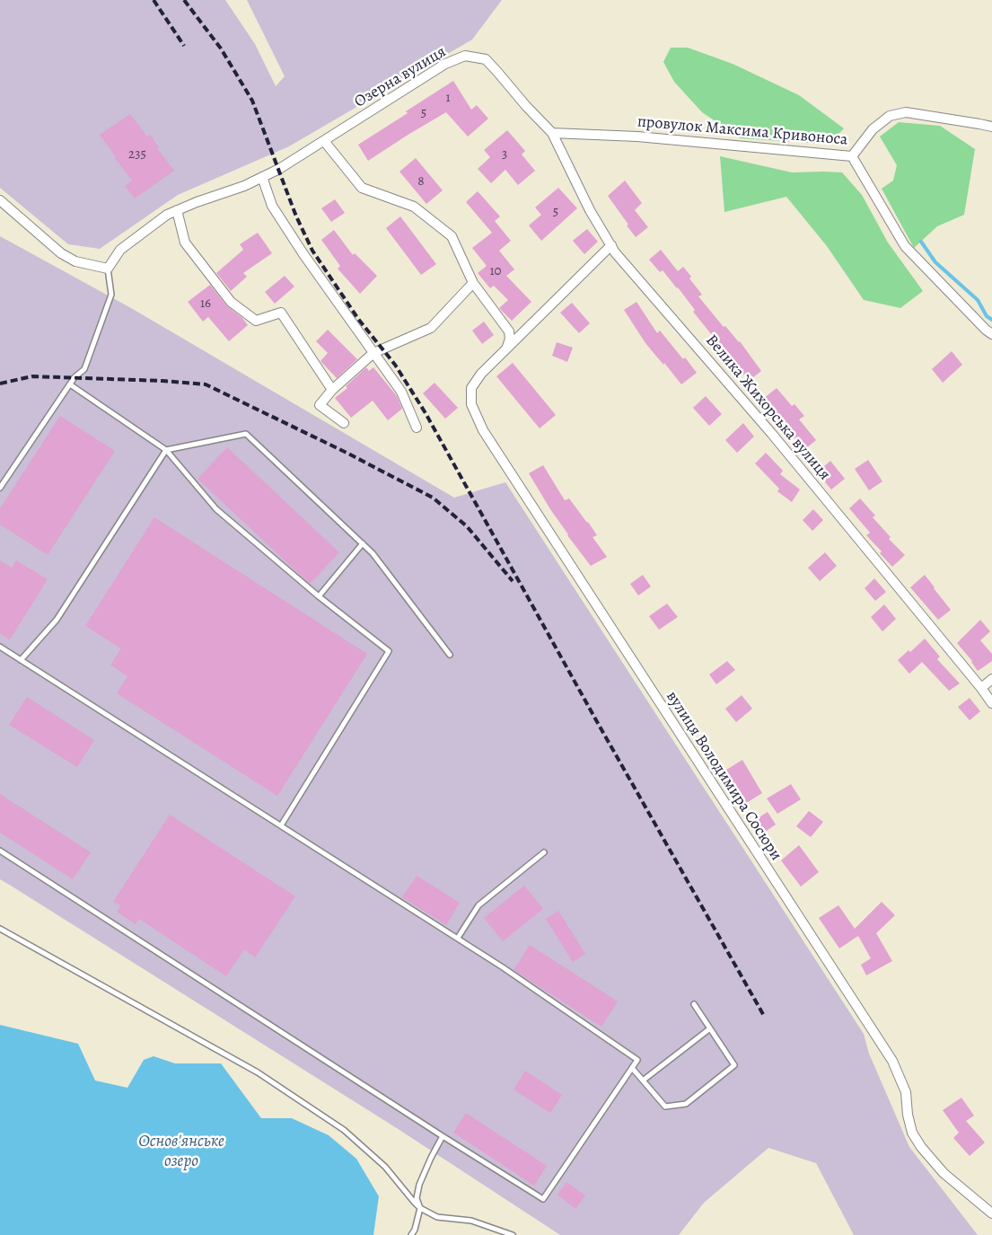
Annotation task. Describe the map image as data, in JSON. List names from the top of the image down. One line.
{"streets":{"street":["Озерна вулиця","провулок Максима Кривоноса","Велика Жихорська вулиця","вулиця Володимира Сосюри"]},"crossings":[["Озерна вулиця","провулок Максима Кривоноса"],["Озерна вулиця","Велика Жихорська вулиця"]],"water":["Основ'янське озеро"],"house_numbers":["1","5","235","3","8","5","10","16"]}
